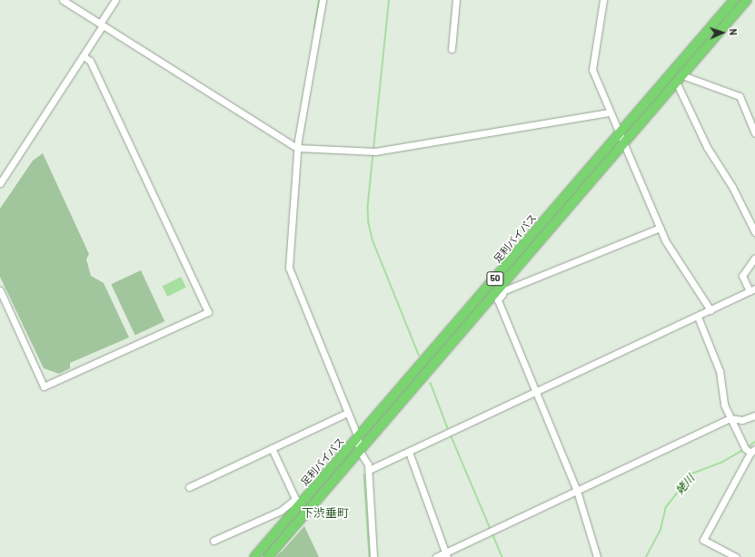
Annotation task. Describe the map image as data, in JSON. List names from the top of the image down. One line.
{"streets":{"highway":["足利バイパス","50"]},"districts":["下渋垂町"],"water":["姥川"],"north":"right"}
